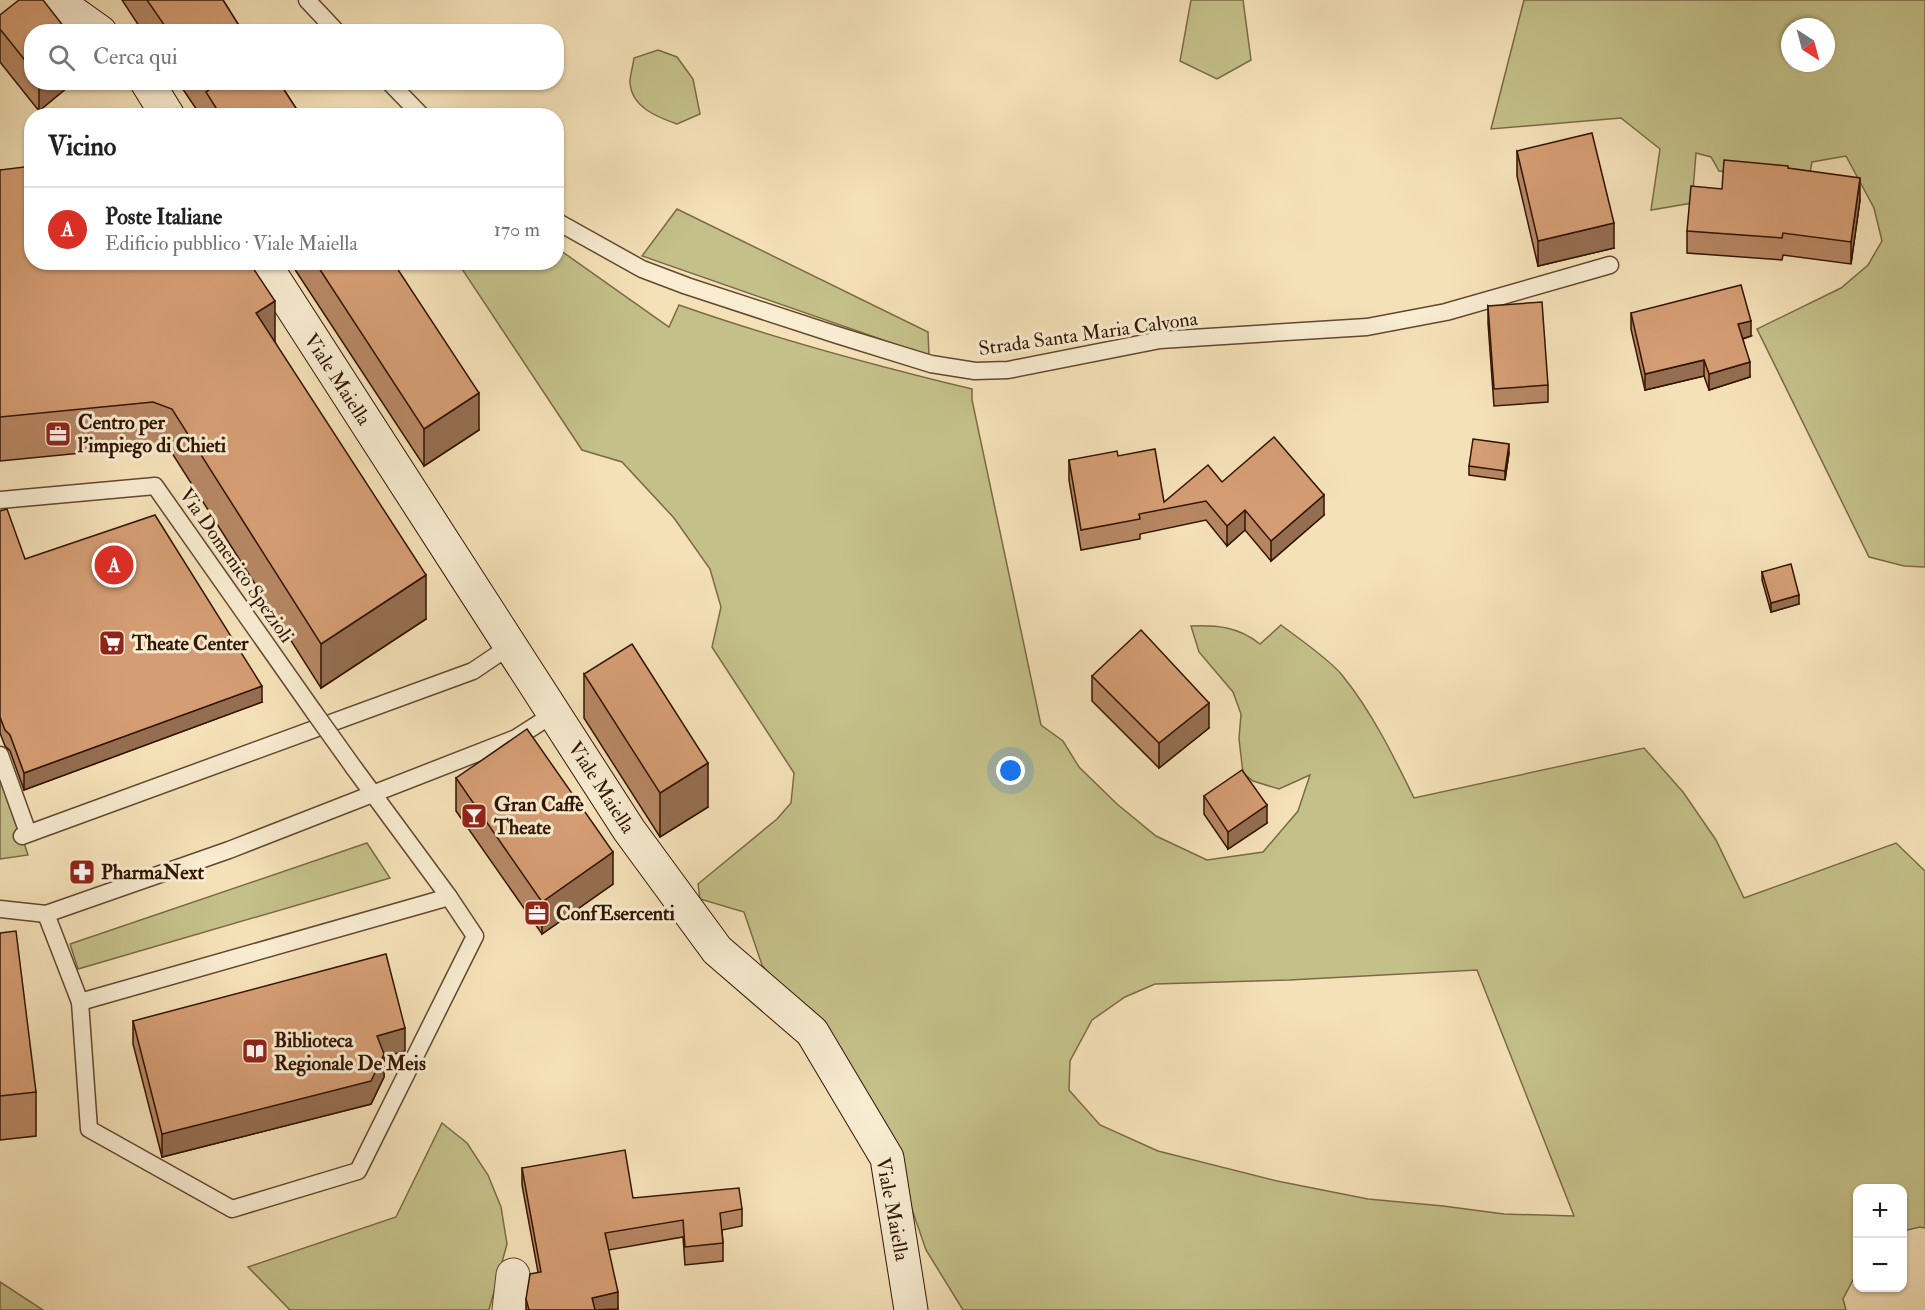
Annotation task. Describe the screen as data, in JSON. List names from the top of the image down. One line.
{"streets":{"main road":["Viale Maiella"],"lane":["Strada Santa Maria Calvona","Via Domenico Spezioli"]},"places":{"office":["Centro per l'impiego di Chieti","ConfEsercenti"],"supermarket":["Theate Center"],"bar":["Gran Caffè Theate"],"pharmacy":["PharmaNext"],"library":["Biblioteca Regionale De Meis"]},"north":"bottom right","page":{"search":"Cerca qui","heading":"Vicino","list":[{"mark":"A","name":"Poste Italiane","note":"Edificio pubblico · Viale Maiella","value":"170 m"}],"pins":"A","map_buttons":["+","−"]}}
